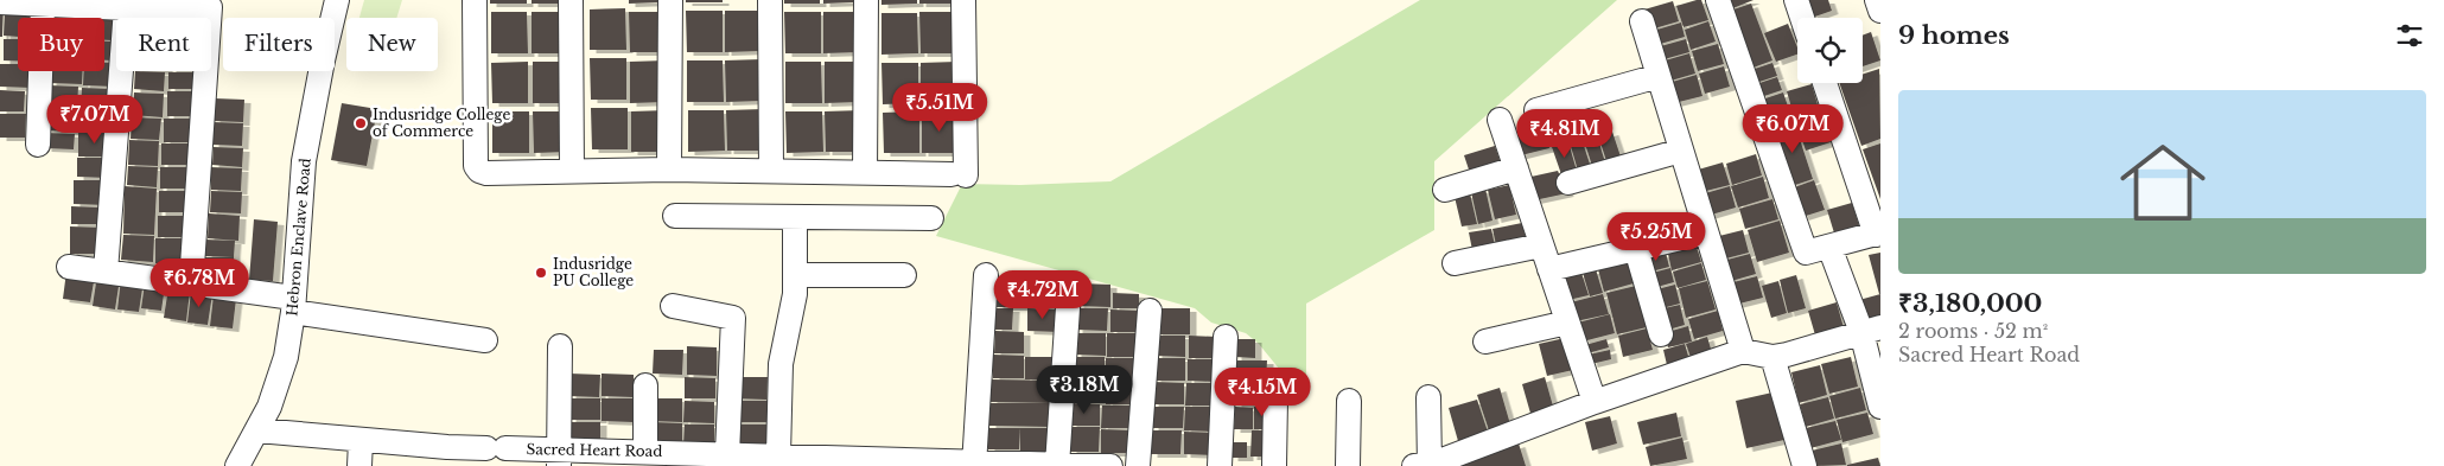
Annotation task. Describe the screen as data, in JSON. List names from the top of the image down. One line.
{"streets":{"street":["Hebron Enclave Road","Sacred Heart Road"]},"crossings":[["Hebron Enclave Road","Sacred Heart Road"]],"places":["Indusridge College of Commerce","Indusridge PU College"],"page":{"heading":"9 homes","chip":["Buy","Rent","Filters","New"],"list":[{"name":"₹3,180,000","note":"2 rooms · 52 m² · Sacred Heart Road"}],"price":["₹5.51M","₹7.07M","₹6.07M","₹4.81M","₹5.25M","₹6.78M","₹4.72M","₹3.18M","₹4.15M"]}}
